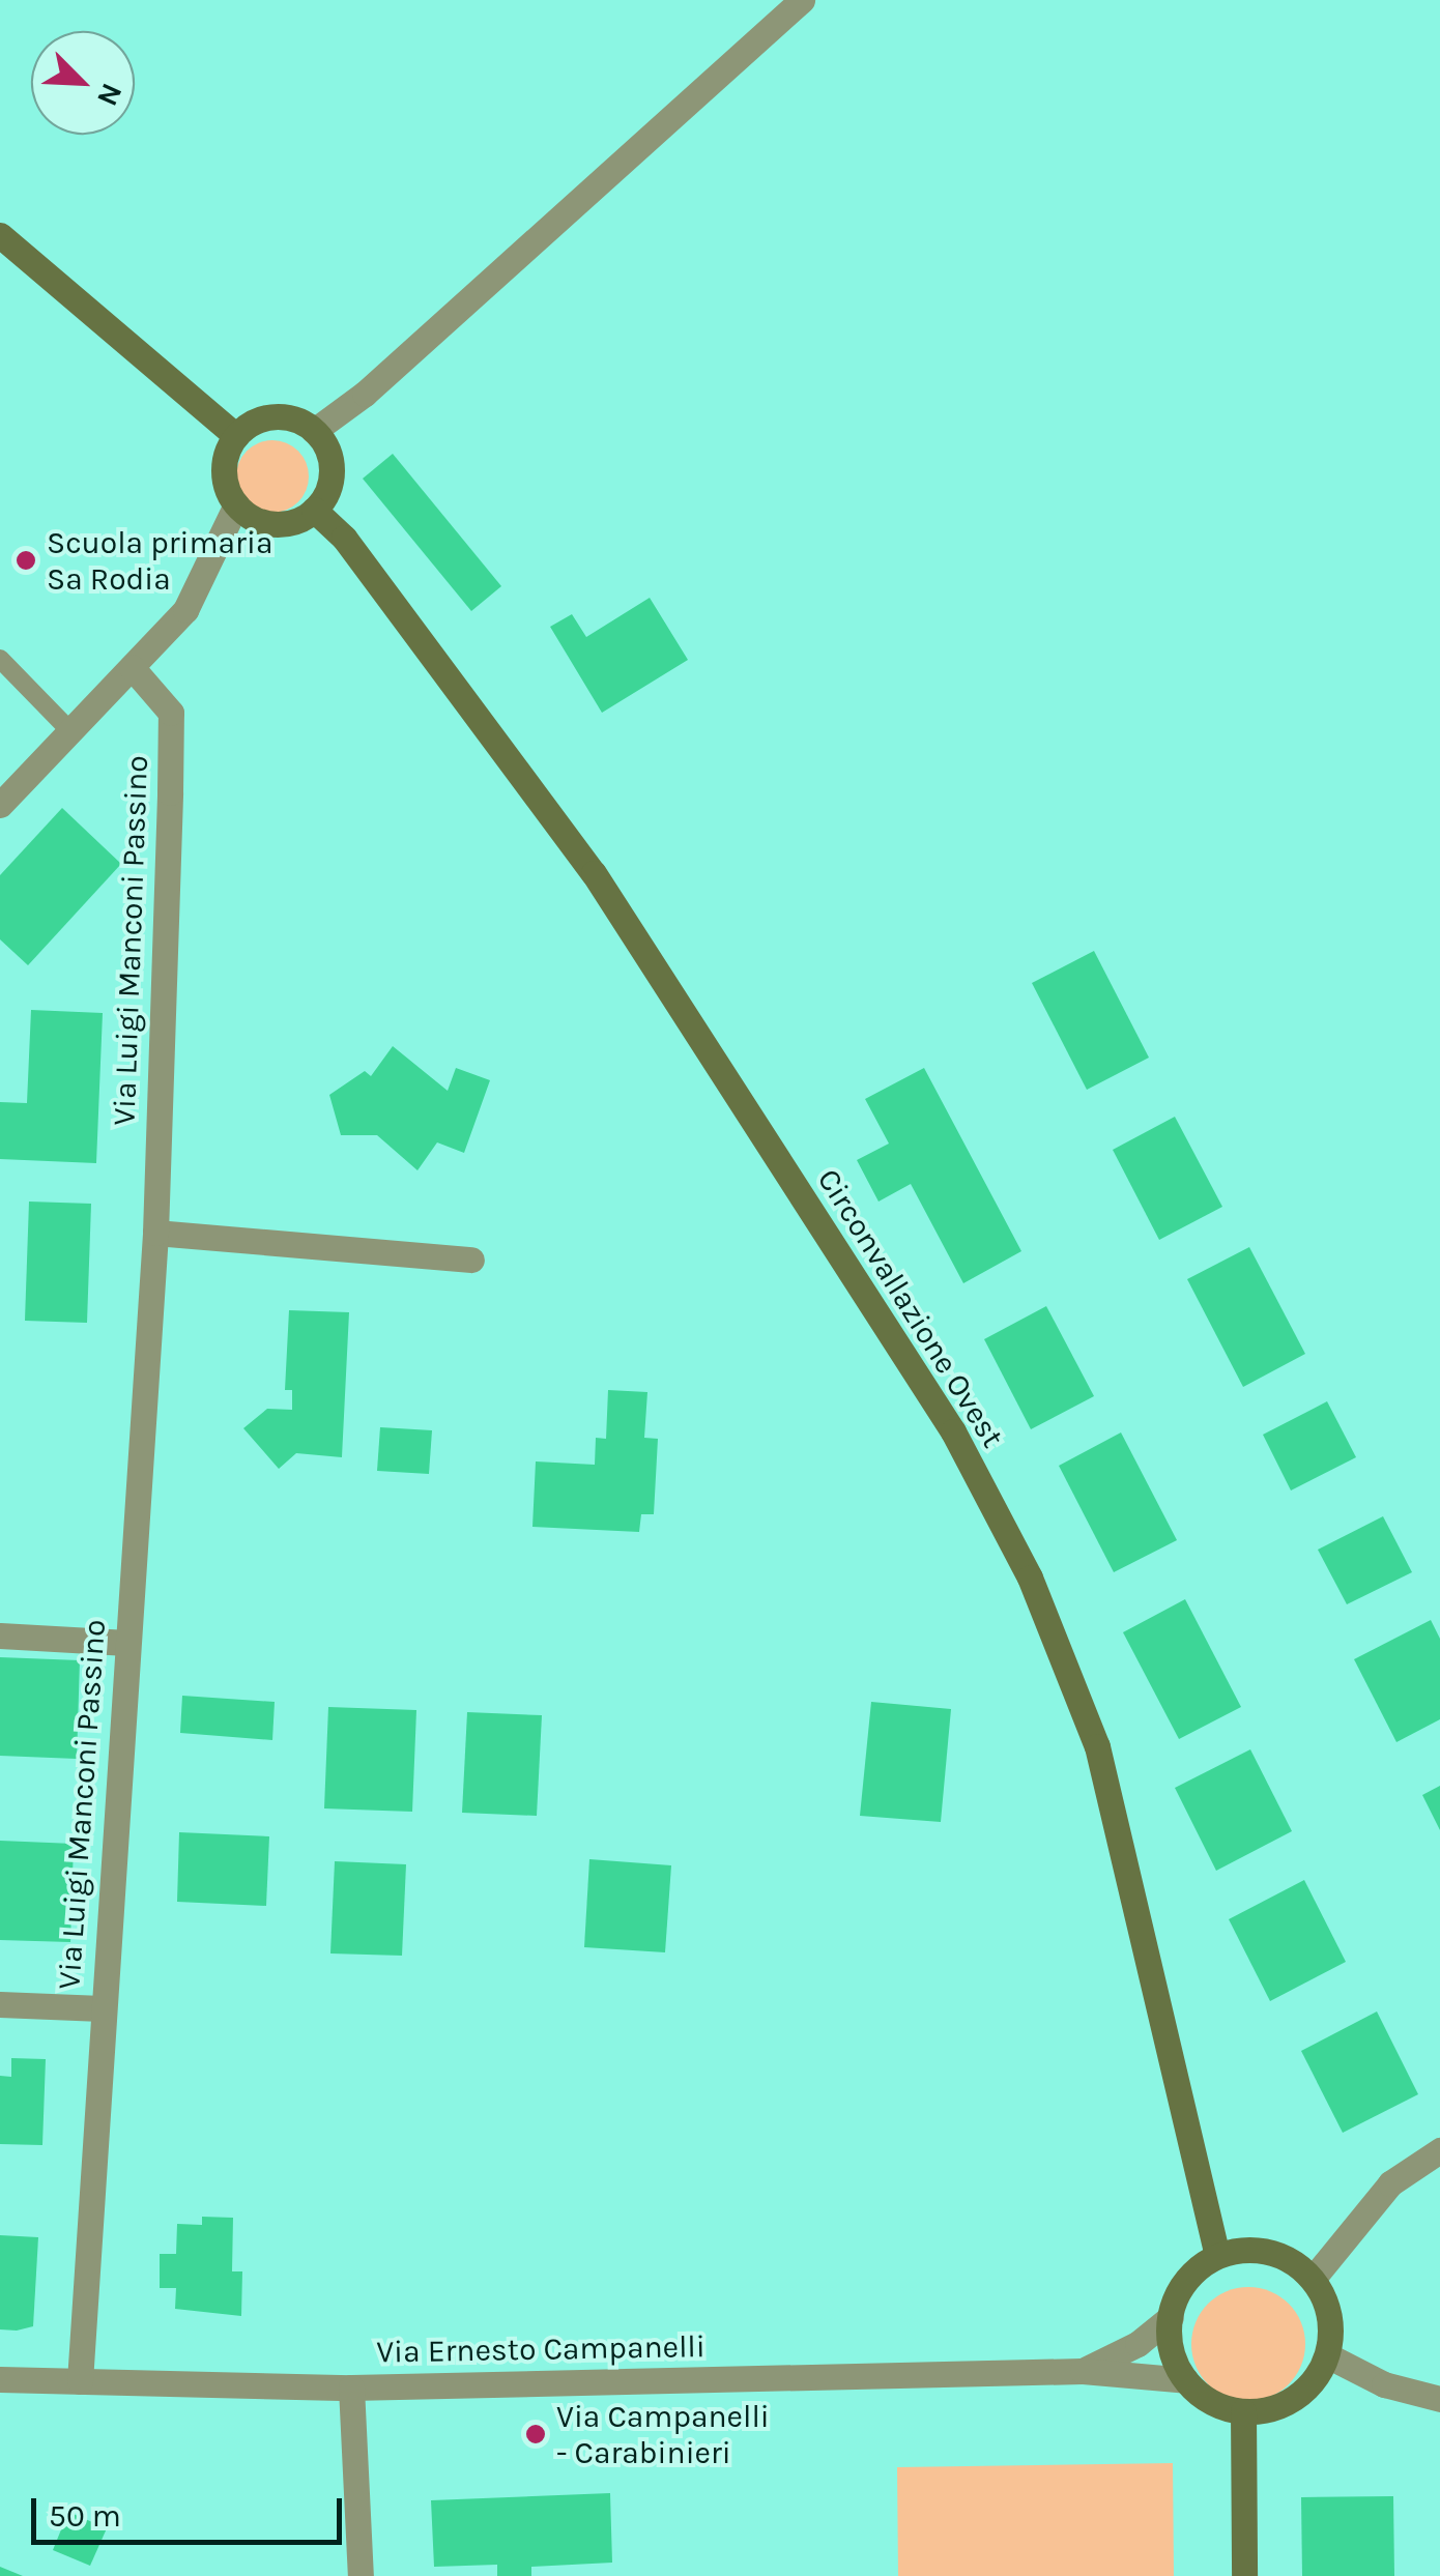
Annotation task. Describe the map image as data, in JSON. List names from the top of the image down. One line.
{"streets":{"street":["Via Luigi Manconi Passino","Circonvallazione Ovest","Via Ernesto Campanelli"]},"crossings":[["Via Luigi Manconi Passino","Via Ernesto Campanelli"],["Circonvallazione Ovest","Via Ernesto Campanelli"]],"places":["Scuola primaria Sa Rodia","Via Campanelli - Carabinieri"],"scale_bar":"50 m","north":"bottom right"}
